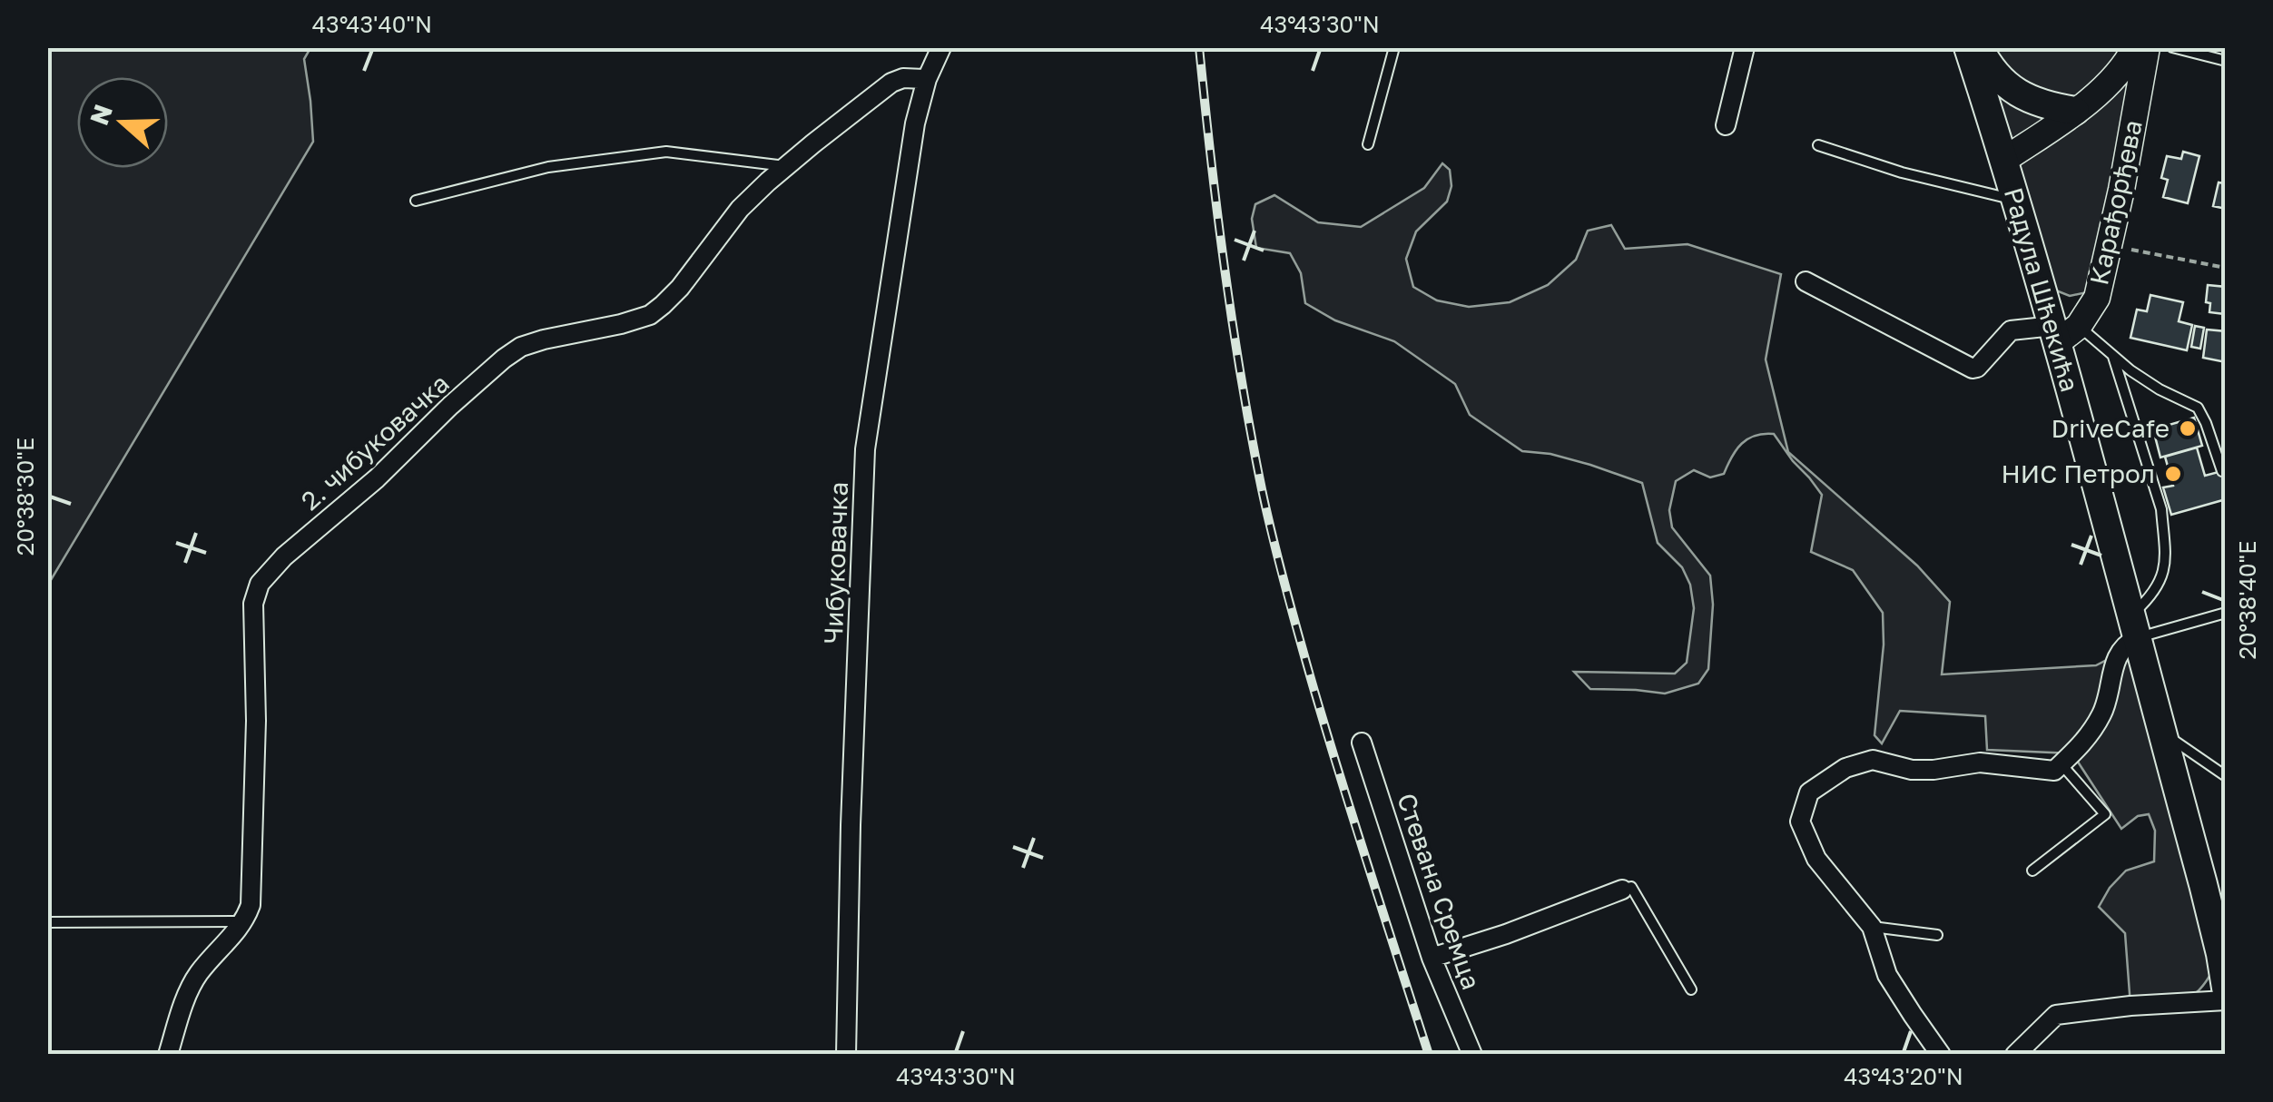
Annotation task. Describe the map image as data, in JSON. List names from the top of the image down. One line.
{"streets":{"main road":["Радула Шћекића"],"street":["Карађорђева","2. чибуковачка","Чибуковачка","Стевана Сремца"]},"crossings":[["Карађорђева","Радула Шћекића"],["2. чибуковачка","Чибуковачка"]],"places":["DriveCafe","НИС Петрол"],"north":"left","coordinates":["43°43'40\"N","43°43'30\"N","20°38'30\"E","20°38'40\"E","43°43'20\"N"]}
